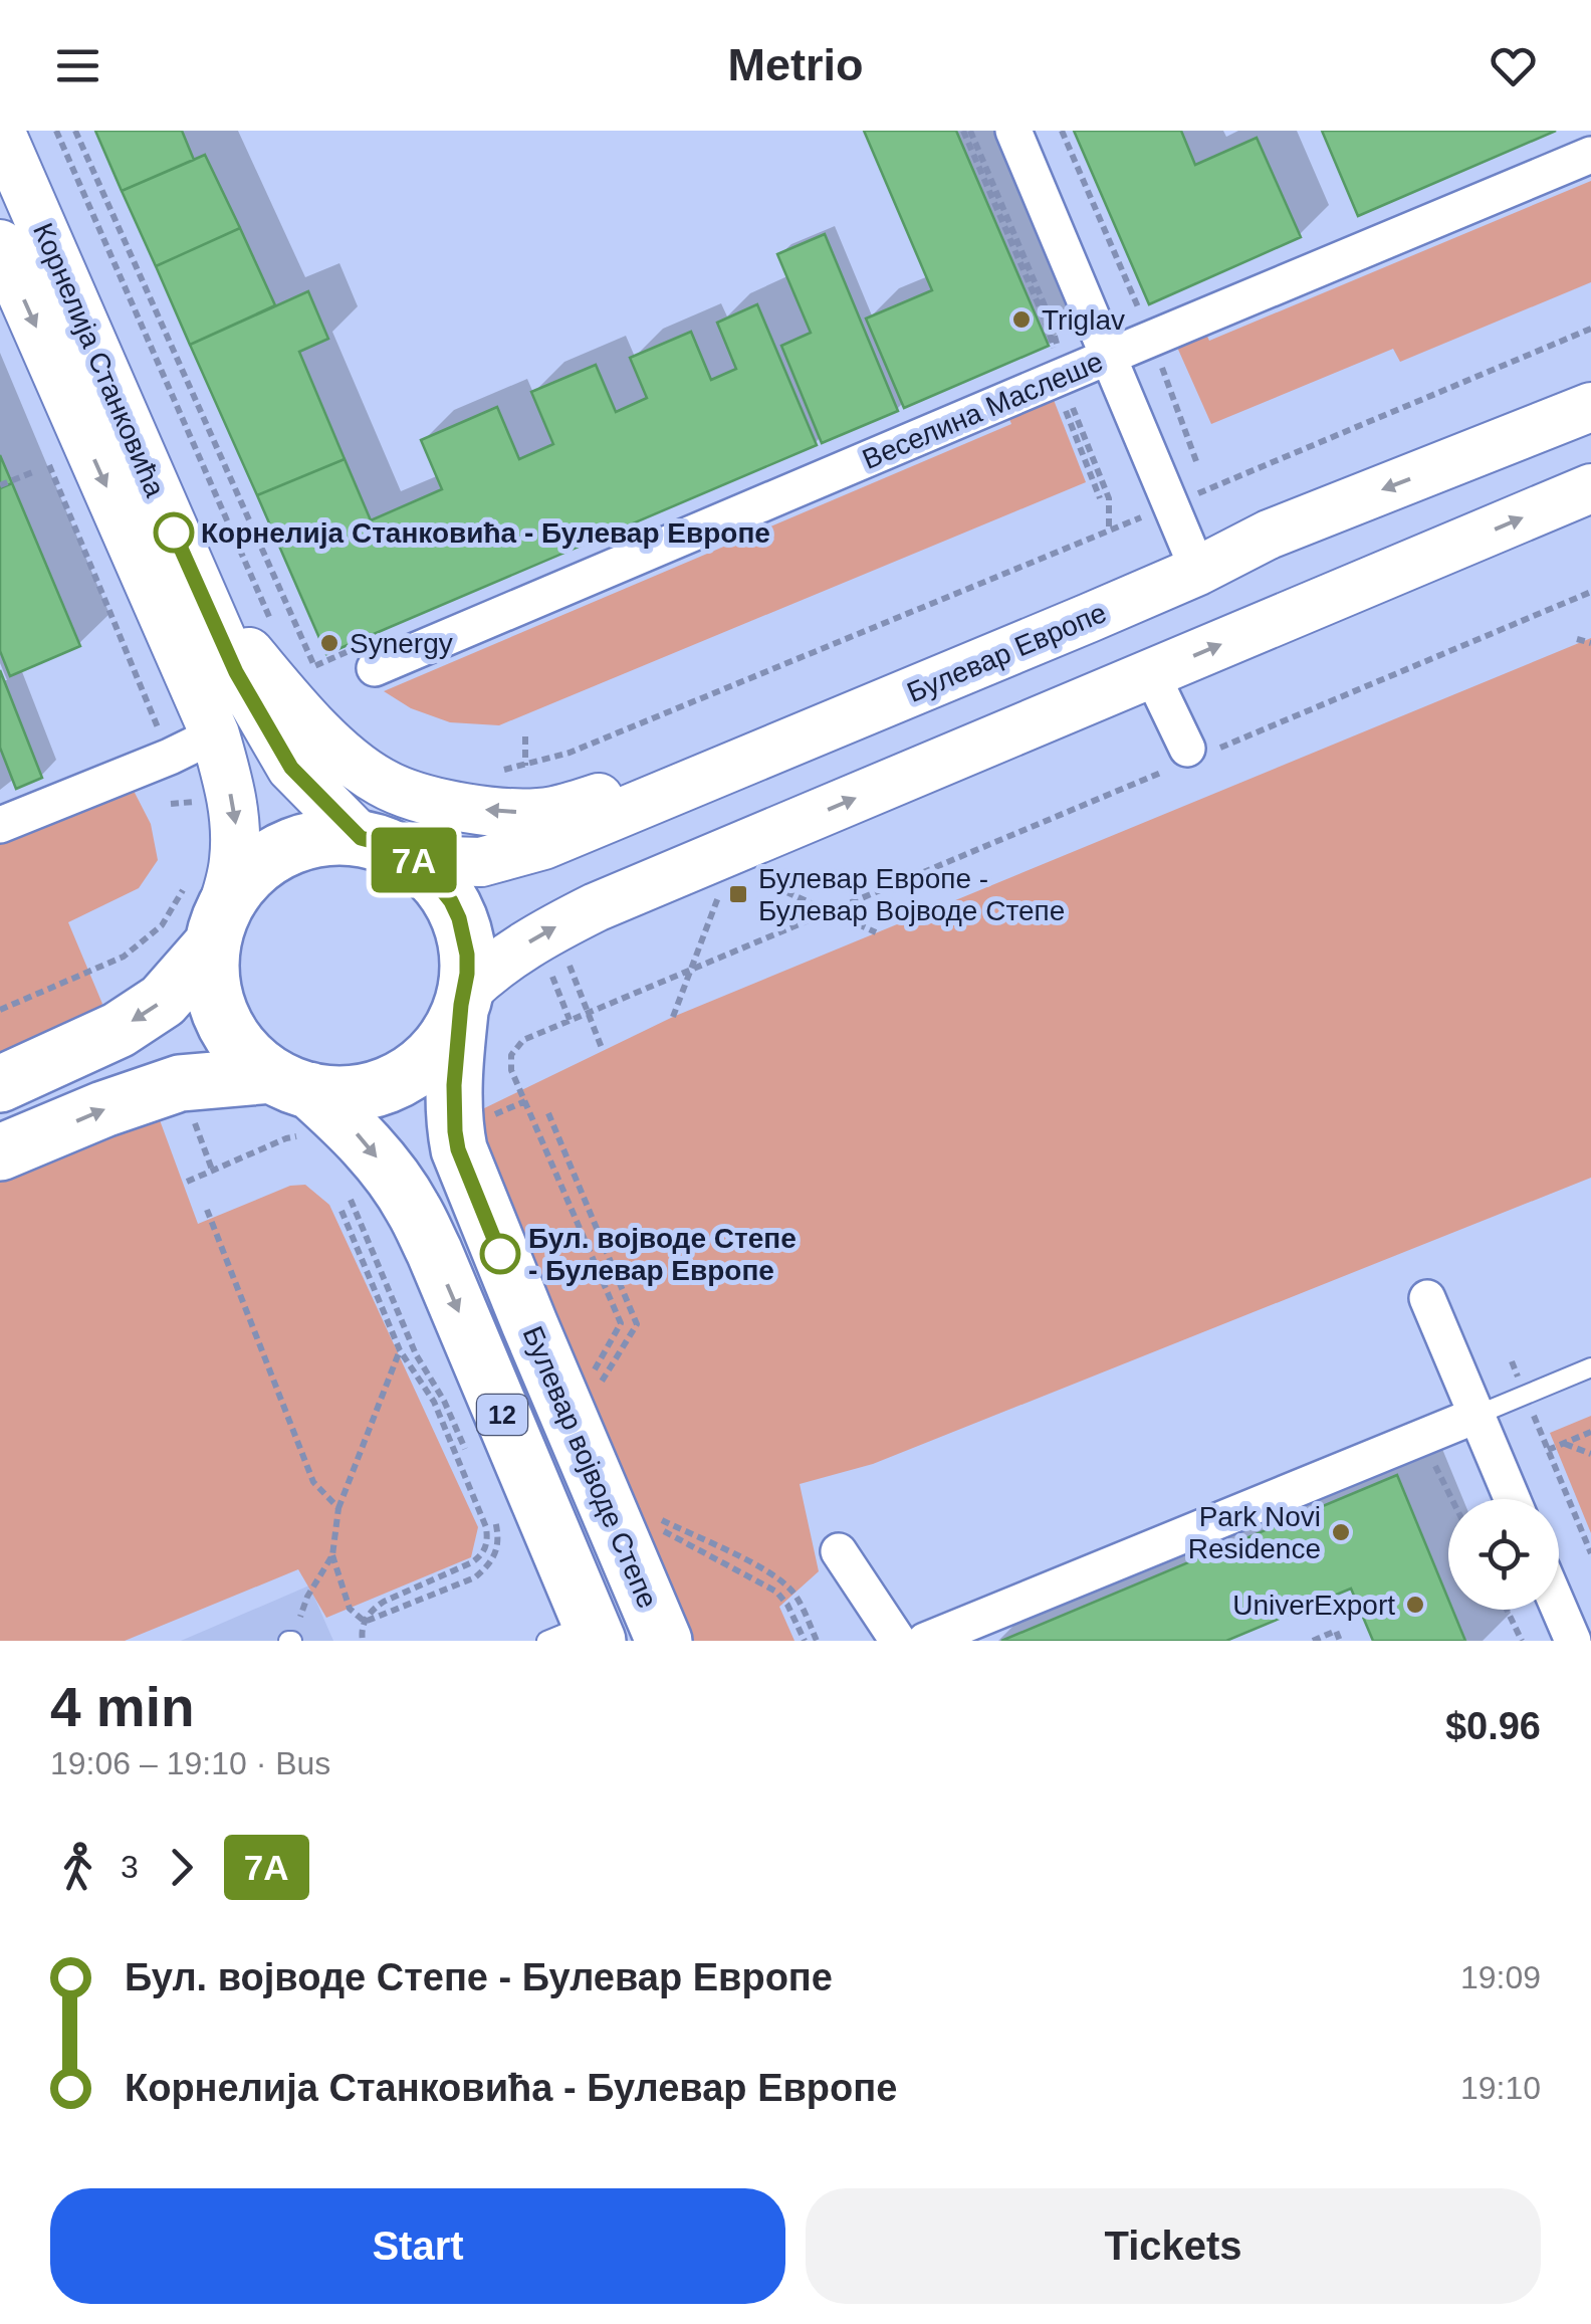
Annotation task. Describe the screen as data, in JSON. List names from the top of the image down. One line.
{"streets":{"main road":["Корнелија Станковића","Булевар Европе","12","Булевар војводе Степе"],"street":["Веселина Маслеше"]},"crossings":[["Корнелија Станковића","Булевар Европе"],["Корнелија Станковића","12"],["Корнелија Станковића","Булевар војводе Степе"],["Булевар Европе","12"],["Булевар Европе","Булевар војводе Степе"],["12","Булевар војводе Степе"]],"places":{"other":["Triglav","Корнелија Станковића - Булевар Европе","Synergy","Бул. војводе Степе - Булевар Европе","Park Novi Residence","UniverExport"],"transit":["Булевар Европе - Булевар Војводе Степе"]},"lines":["bus line 7A"],"page":{"header":"Metrio","on_map":"7A","heading":["4 min","19:06 – 19:10 · Bus","$0.96"],"legs":["3","7A"],"list":[{"name":"Бул. војводе Степе - Булевар Европе","value":"19:09"},{"name":"Корнелија Станковића - Булевар Европе","value":"19:10"}],"buttons":["Start","Tickets"]}}
